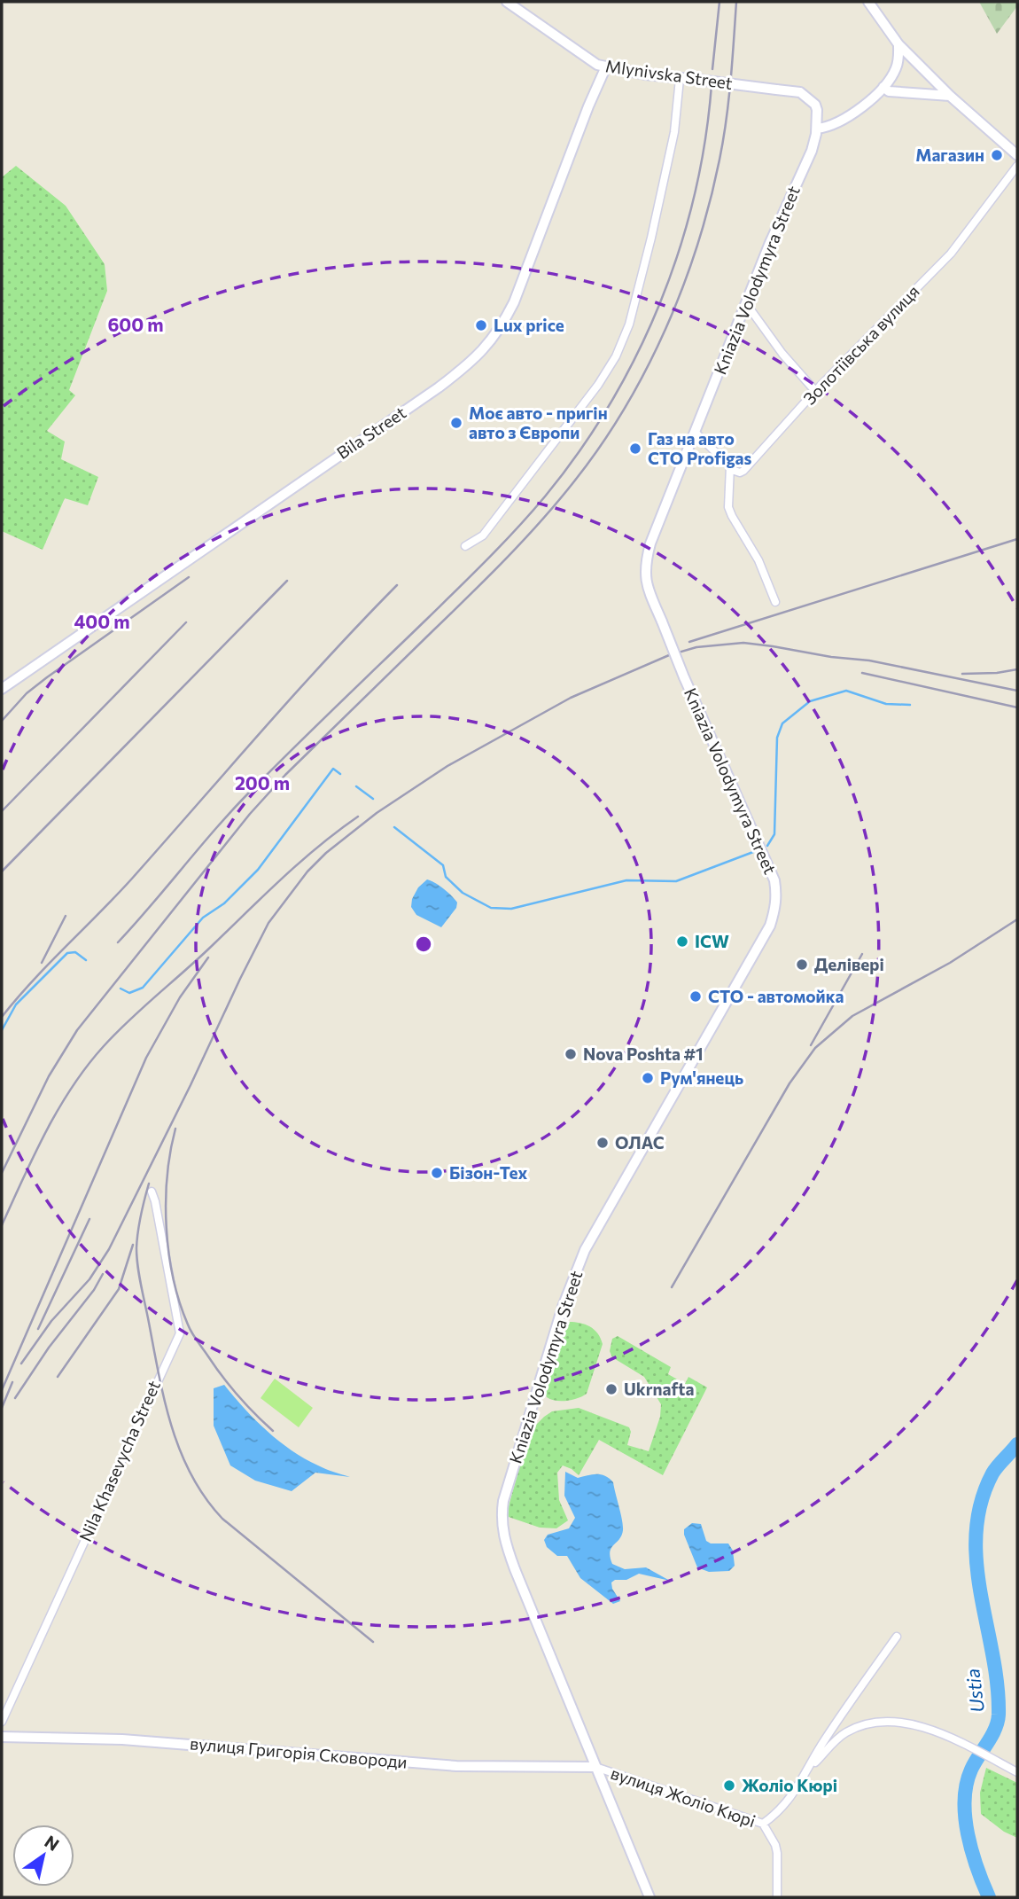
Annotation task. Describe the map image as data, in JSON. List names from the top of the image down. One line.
{"streets":{"main road":["Mlynivska Street","Kniazia Volodymyra Street","Bila Street","вулиця Григорія Сковороди"],"street":["Золотіївська вулиця","Nila Khasevycha Street","вулиця Жоліо Кюрі"]},"crossings":[["Mlynivska Street","Kniazia Volodymyra Street"],["Mlynivska Street","Bila Street"],["Kniazia Volodymyra Street","вулиця Григорія Сковороди"],["Kniazia Volodymyra Street","вулиця Жоліо Кюрі"],["вулиця Григорія Сковороди","вулиця Жоліо Кюрі"]],"water":["Ustia"],"places":["Магазин","Lux price","Моє авто - пригін авто з Європи","Газ на авто СТО Profigas","ICW","Делівері","СТО - автомойка","Nova Poshta #1","Рум'янець","ОЛАС","Бізон-Тех","Ukrnafta","Жоліо Кюрі"],"north":"top right","rings":["600 m","400 m","200 m"]}
